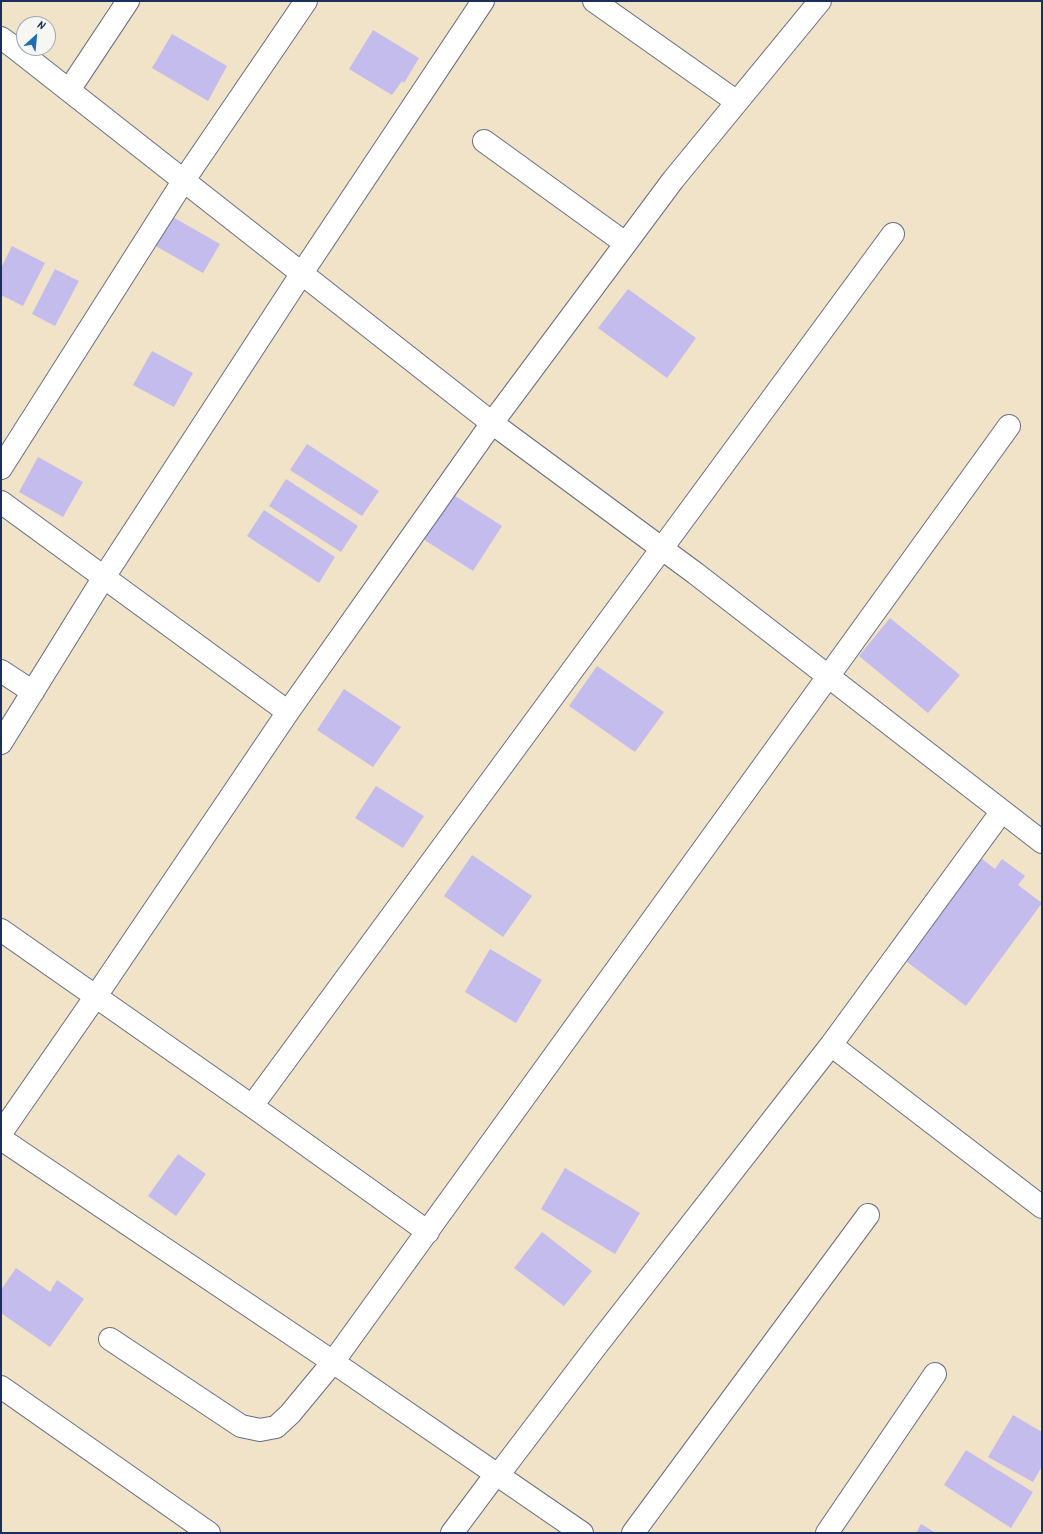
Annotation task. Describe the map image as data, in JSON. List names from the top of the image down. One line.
{"north":"top right"}
